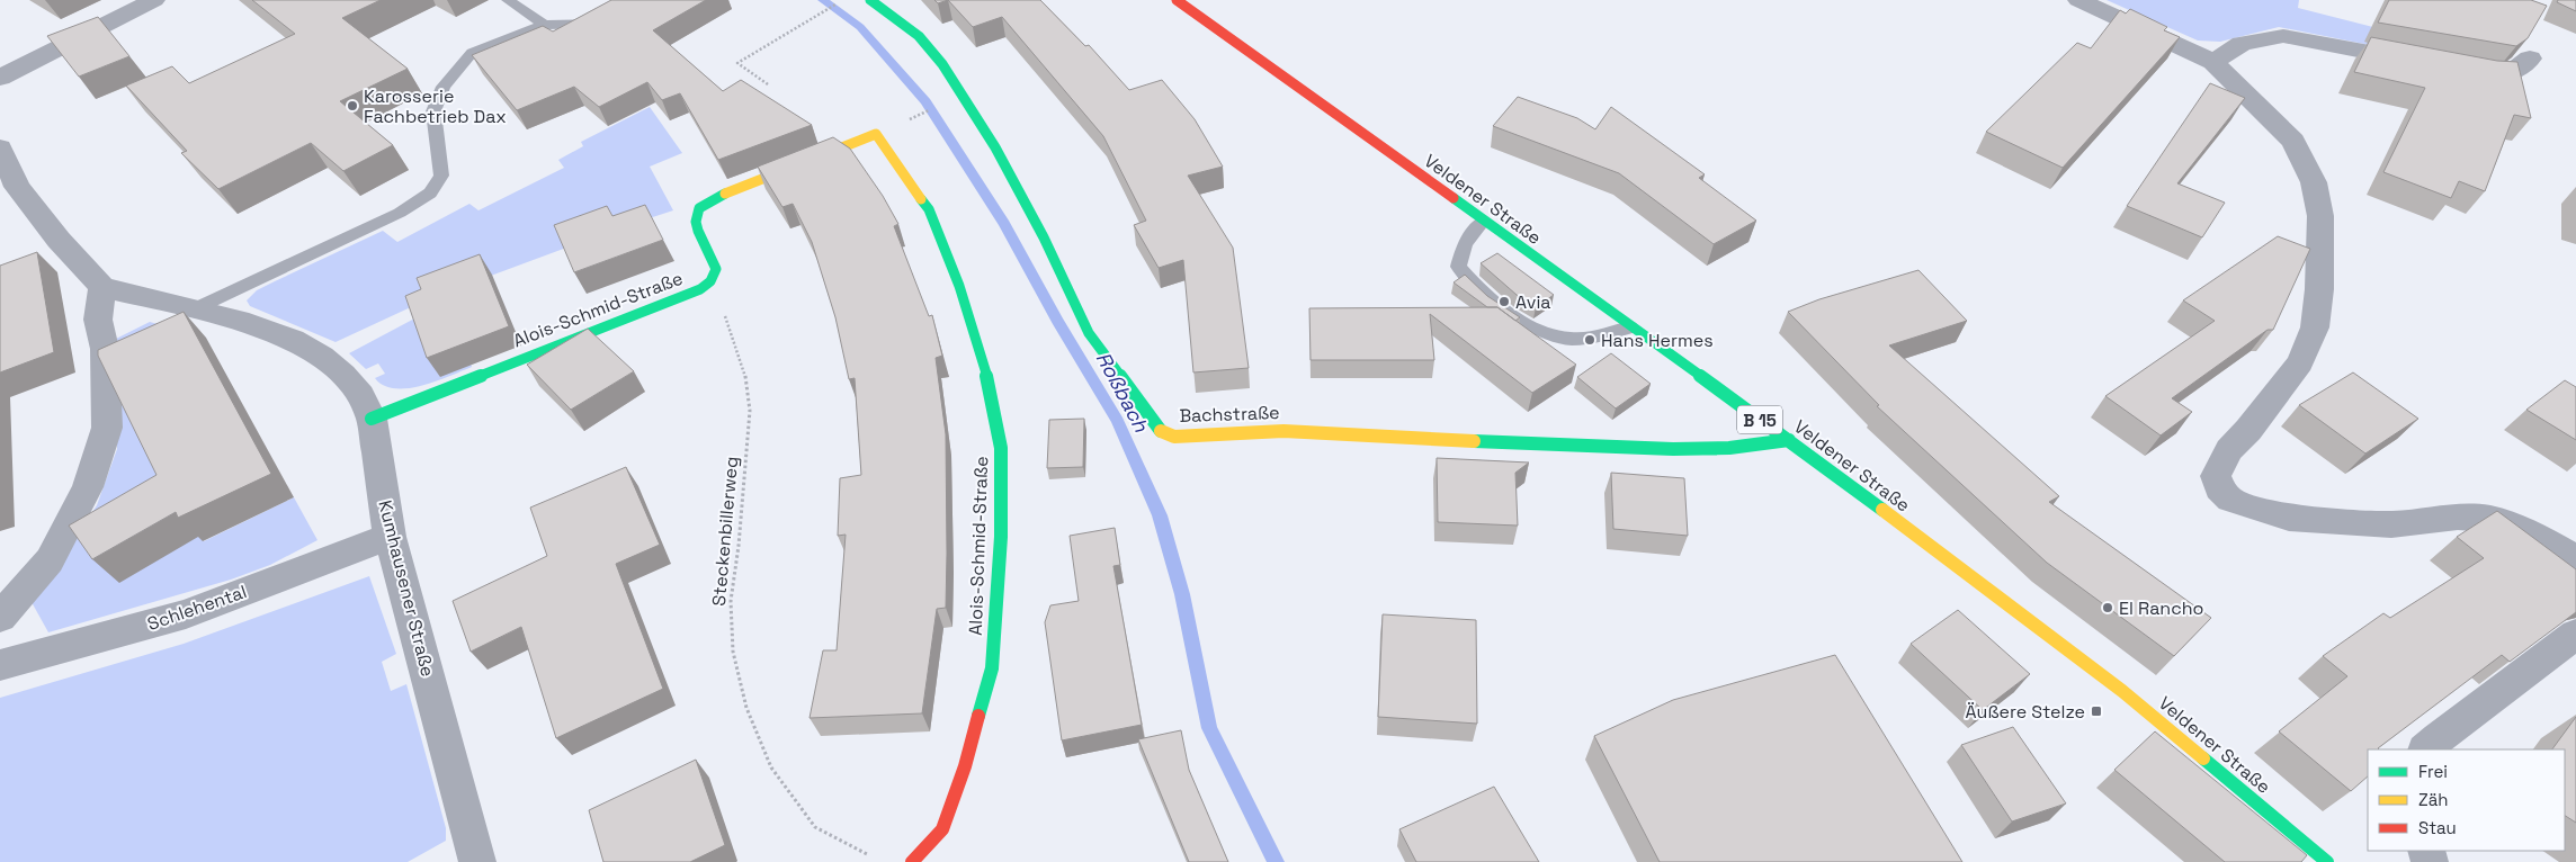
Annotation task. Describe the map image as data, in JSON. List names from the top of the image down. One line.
{"streets":{"street":["Veldener Straße","Alois-Schmid-Straße","Bachstraße","B 15","Kumhausener Straße","Schlehental"],"path":["Steckenbillerweg"]},"crossings":[["Veldener Straße","Bachstraße"],["Alois-Schmid-Straße","Steckenbillerweg"],["Alois-Schmid-Straße","Kumhausener Straße"],["Kumhausener Straße","Schlehental"]],"water":["Roßbach"],"places":{"other":["Karosserie Fachbetrieb Dax","Avia","Hans Hermes","El Rancho"],"transit":["Äußere Stelze"]},"legend":["Frei","Zäh","Stau"]}
